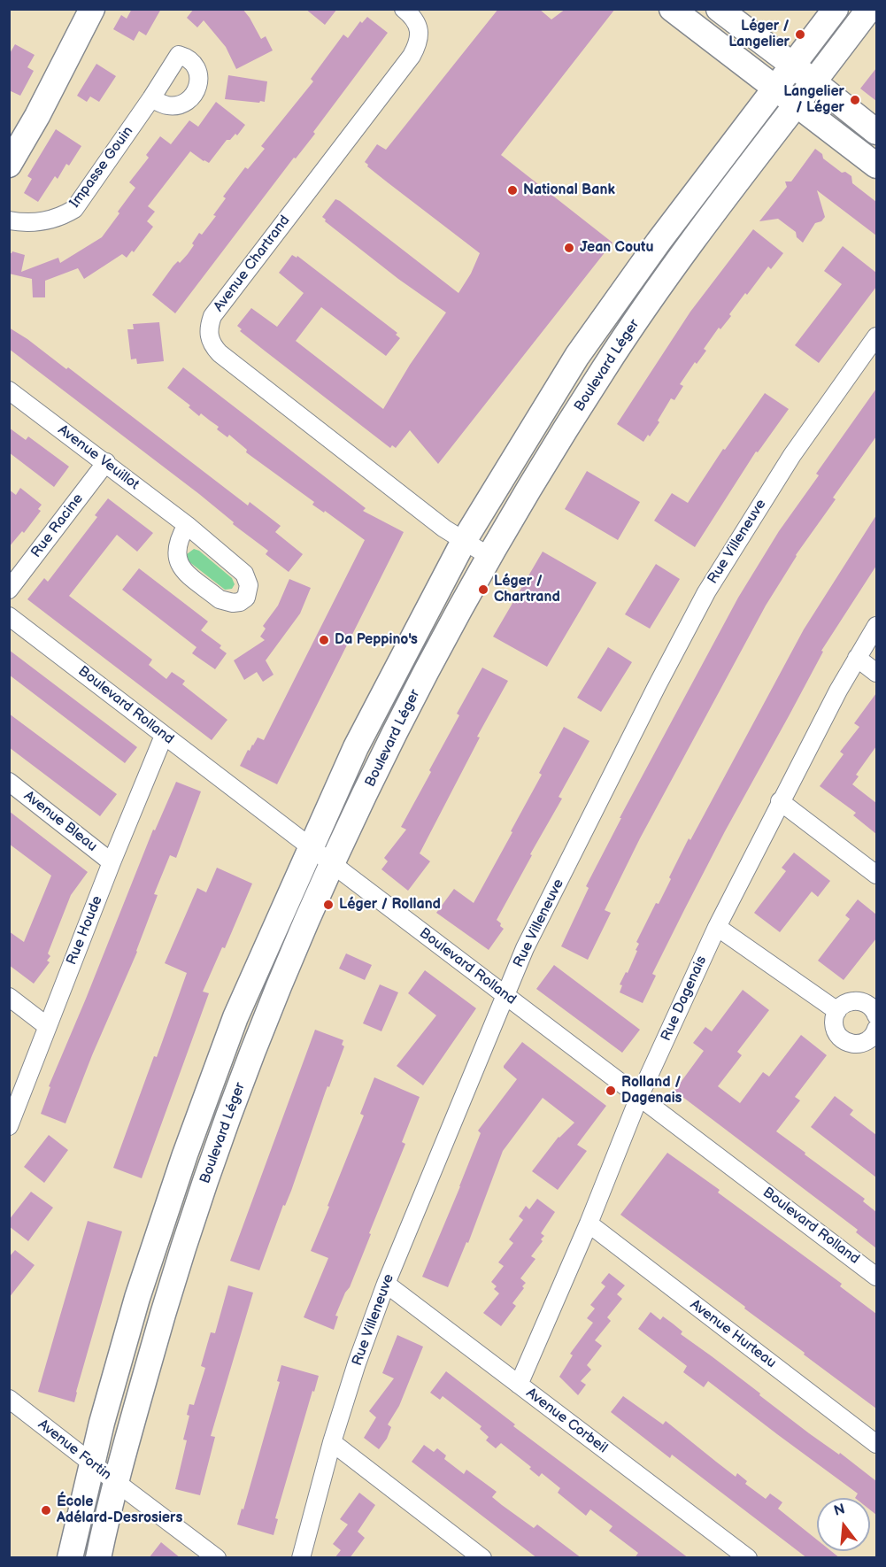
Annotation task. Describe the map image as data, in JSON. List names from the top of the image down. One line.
{"streets":{"main road":["Boulevard Léger"],"street":["Impasse Gouin","Avenue Chartrand","Avenue Veuillot","Rue Racine","Rue Villeneuve","Boulevard Rolland","Avenue Bleau","Rue Houde","Rue Dagenais","Avenue Hurteau","Avenue Corbeil","Avenue Fortin"]},"crossings":[["Avenue Chartrand","Boulevard Léger"],["Boulevard Léger","Boulevard Rolland"],["Boulevard Léger","Avenue Fortin"],["Avenue Veuillot","Rue Racine"],["Rue Villeneuve","Boulevard Rolland"],["Rue Villeneuve","Avenue Corbeil"],["Boulevard Rolland","Rue Houde"],["Boulevard Rolland","Rue Dagenais"],["Avenue Bleau","Rue Houde"],["Rue Dagenais","Avenue Hurteau"],["Rue Dagenais","Avenue Corbeil"]],"places":["Léger / Langelier","Langelier / Léger","National Bank","Jean Coutu","Léger / Chartrand","Da Peppino's","Léger / Rolland","Rolland / Dagenais","École Adélard-Desrosiers"],"north":"top"}
